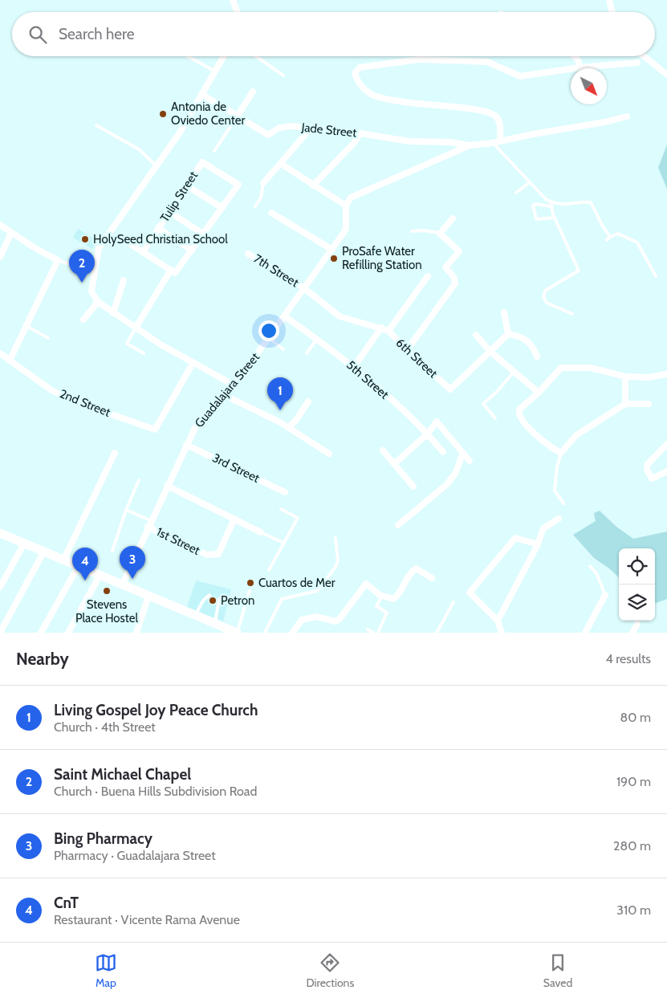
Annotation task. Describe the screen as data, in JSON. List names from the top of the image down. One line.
{"streets":{"street":["Jade Street","Tulip Street","7th Street","6th Street","5th Street","Guadalajara Street","2nd Street","3rd Street","1st Street"]},"crossings":[["7th Street","6th Street"],["7th Street","Guadalajara Street"],["6th Street","Guadalajara Street"],["5th Street","Guadalajara Street"],["Guadalajara Street","3rd Street"],["Guadalajara Street","1st Street"]],"places":["Antonia de Oviedo Center","HolySeed Christian School","ProSafe Water Refilling Station","Cuartos de Mer","Stevens Place Hostel","Petron"],"north":"bottom right","page":{"search":"Search here","pins":["2","1","3","4"],"heading":["Nearby","4 results"],"list":[{"mark":"1","name":"Living Gospel Joy Peace Church","note":"Church · 4th Street","value":"80 m"},{"mark":"2","name":"Saint Michael Chapel","note":"Church · Buena Hills Subdivision Road","value":"190 m"},{"mark":"3","name":"Bing Pharmacy","note":"Pharmacy · Guadalajara Street","value":"280 m"},{"mark":"4","name":"CnT","note":"Restaurant · Vicente Rama Avenue","value":"310 m"}],"nav":["Map","Directions","Saved"]}}
